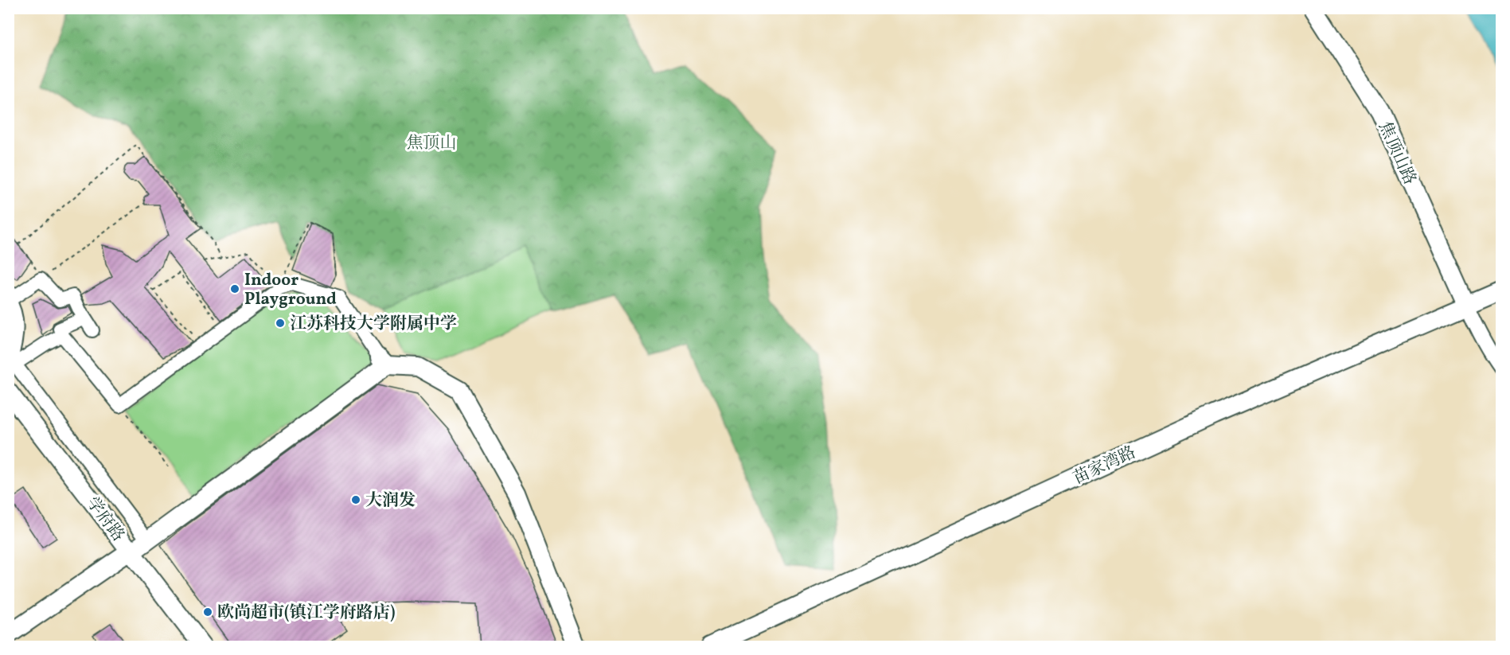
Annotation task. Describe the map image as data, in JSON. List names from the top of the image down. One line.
{"streets":{"street":["焦顶山路","苗家湾路","学府路"]},"crossings":[["焦顶山路","苗家湾路"]],"parks":["焦顶山"],"places":["Indoor Playground","江苏科技大学附属中学","大润发","欧尚超市(镇江学府路店)"]}
